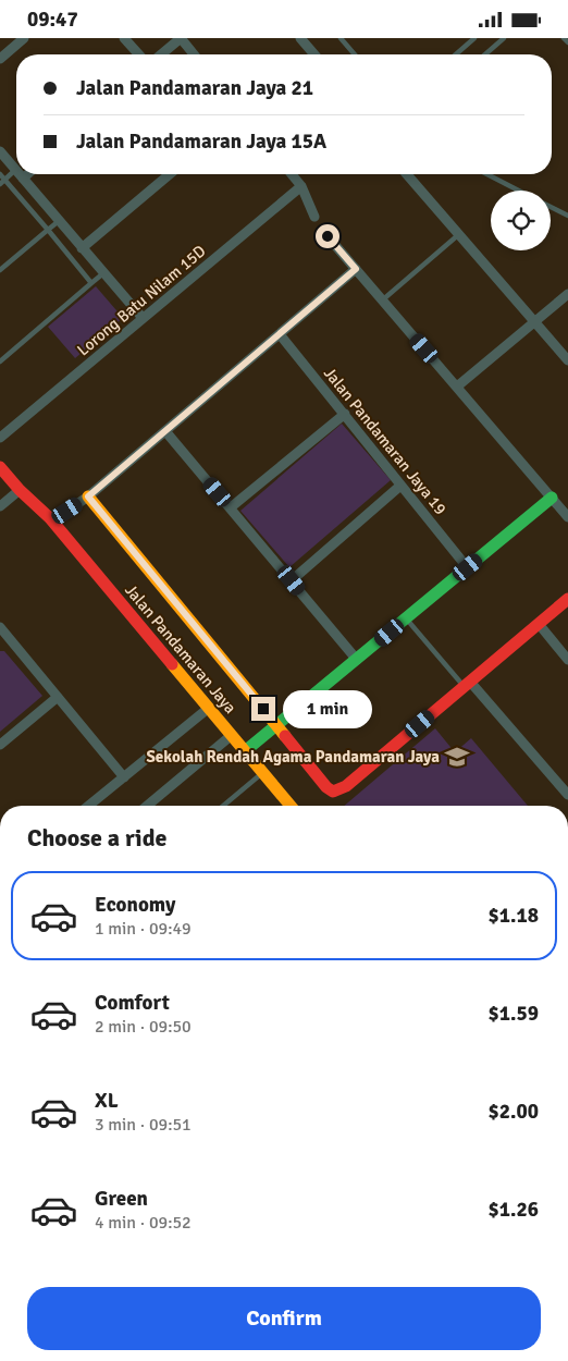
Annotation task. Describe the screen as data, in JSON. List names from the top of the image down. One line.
{"streets":{"street":["Lorong Batu Nilam 15D","Jalan Pandamaran Jaya 19","Jalan Pandamaran Jaya"]},"places":{"school or university":["Sekolah Rendah Agama Pandamaran Jaya"]},"page":{"status":"09:47","banner":["Jalan Pandamaran Jaya 21","Jalan Pandamaran Jaya 15A"],"bubble":"1 min","heading":"Choose a ride","list":[{"name":"Economy","note":"1 min · 09:49","value":"$1.18"},{"name":"Comfort","note":"2 min · 09:50","value":"$1.59"},{"name":"XL","note":"3 min · 09:51","value":"$2.00"},{"name":"Green","note":"4 min · 09:52","value":"$1.26"}],"buttons":"Confirm"}}
